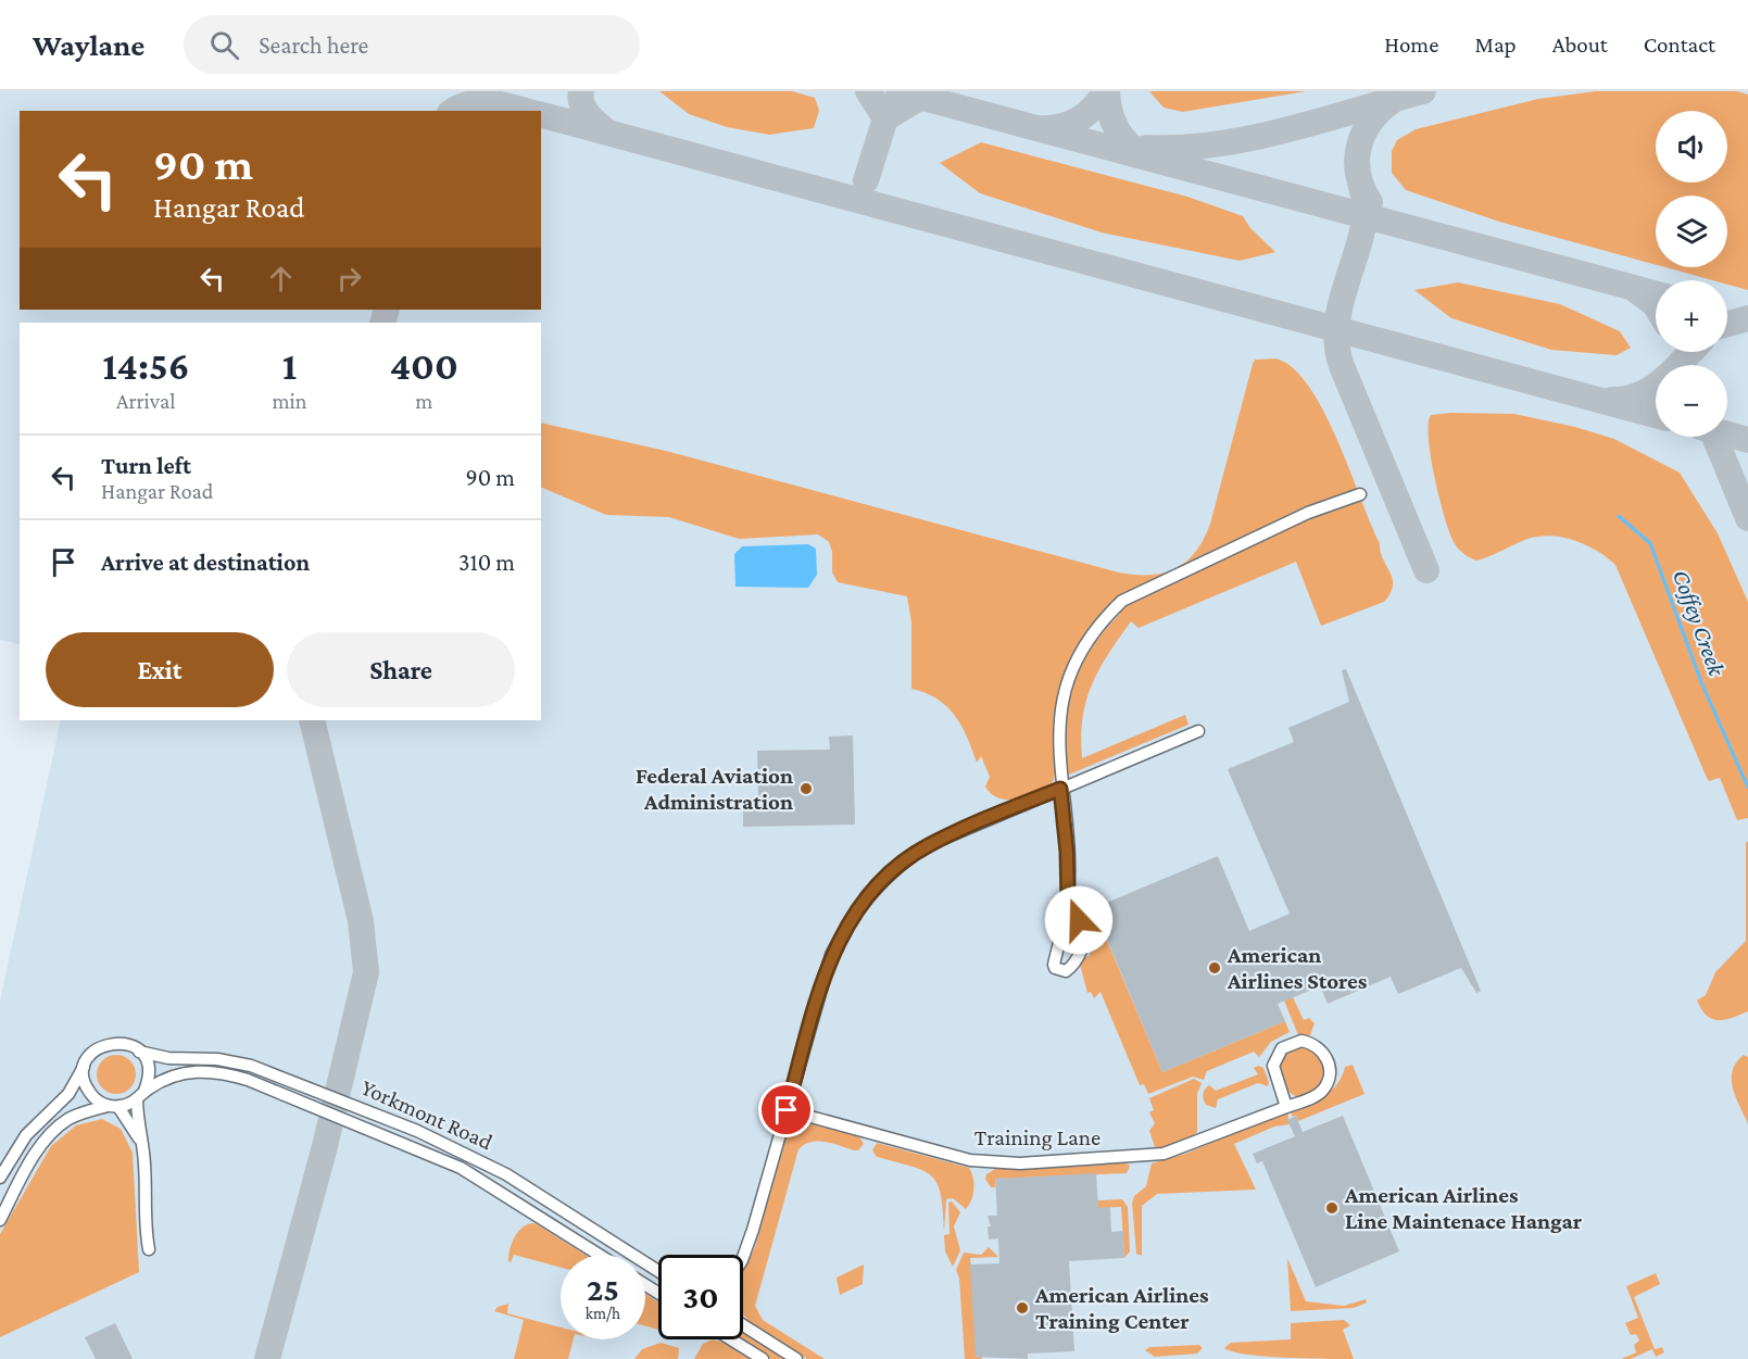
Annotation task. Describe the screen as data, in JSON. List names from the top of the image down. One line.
{"streets":{"street":["Yorkmont Road","Training Lane"]},"water":["Coffey Creek"],"places":["Federal Aviation Administration","American Airlines Stores","American Airlines Line Maintenace Hangar","American Airlines Training Center"],"page":{"header":"Waylane","search":"Search here","nav":["Home","Map","About","Contact"],"map_buttons":["+","−"],"turn":["90 m","Hangar Road"],"eta":["14:56","Arrival","1","min","400","m"],"list":[{"name":"Turn left","note":"Hangar Road","value":"90 m"},{"name":"Arrive at destination","value":"310 m"}],"buttons":["Exit","Share"],"speed":"25 km/h","limit":"30"}}
